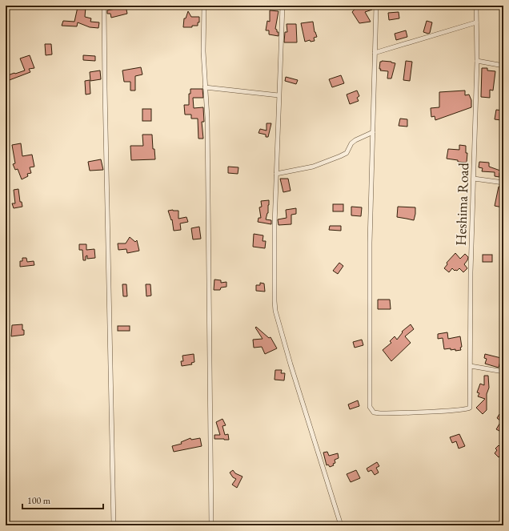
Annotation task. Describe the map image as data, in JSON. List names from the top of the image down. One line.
{"streets":{"street":["Heshima Road"]},"scale_bar":"100 m"}
